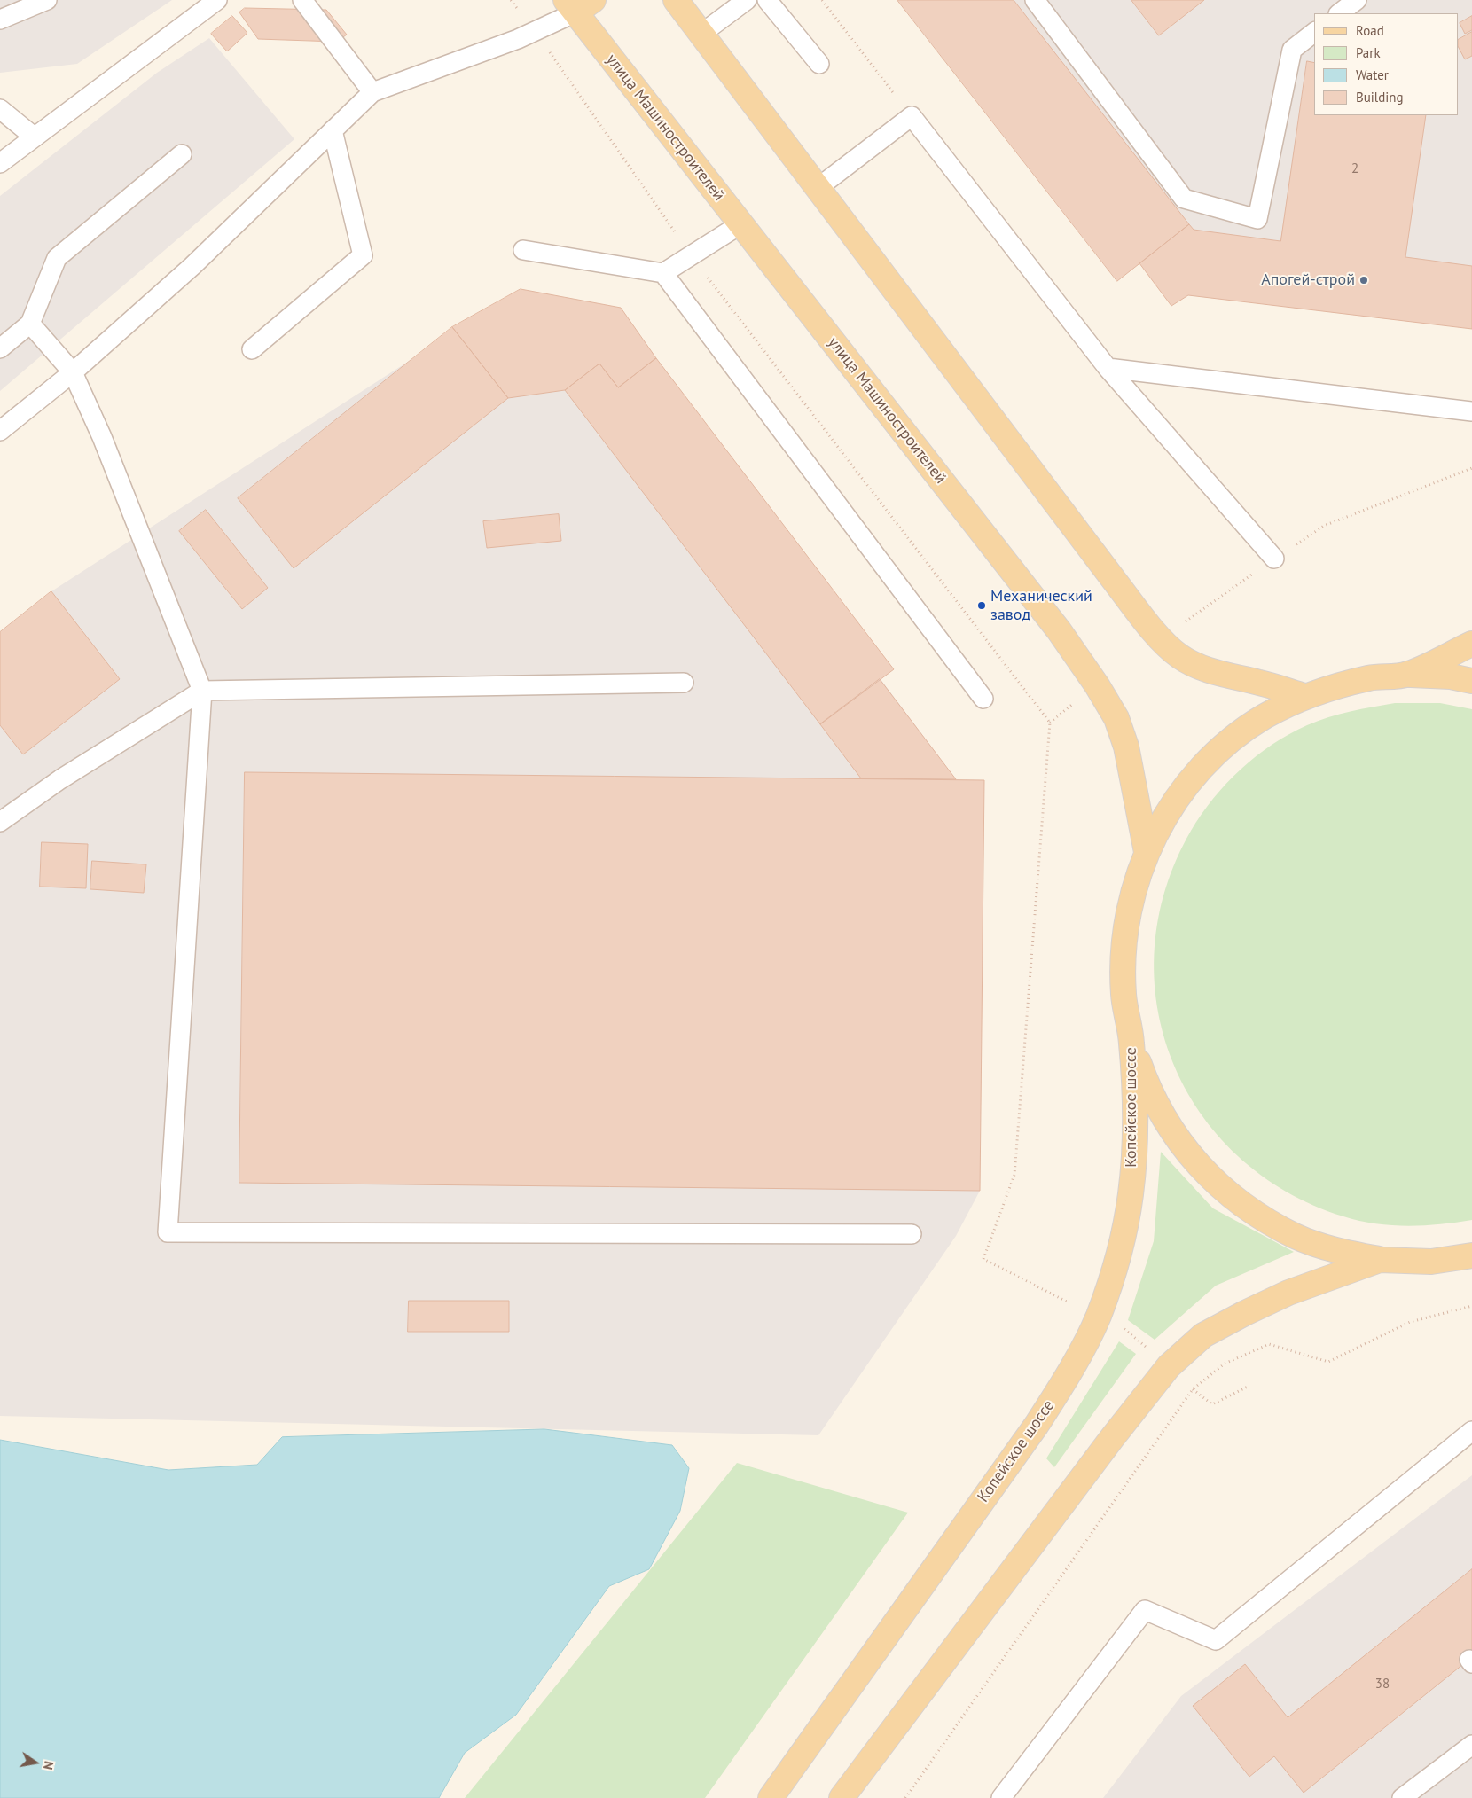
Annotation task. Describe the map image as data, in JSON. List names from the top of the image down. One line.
{"streets":{"main road":["улица Машиностроителей","Копейское шоссе"]},"crossings":[["улица Машиностроителей","Копейское шоссе"]],"places":["Апогей-строй","Механический завод"],"house_numbers":["2","38"],"legend":["Road","Park","Water","Building"],"north":"right"}
